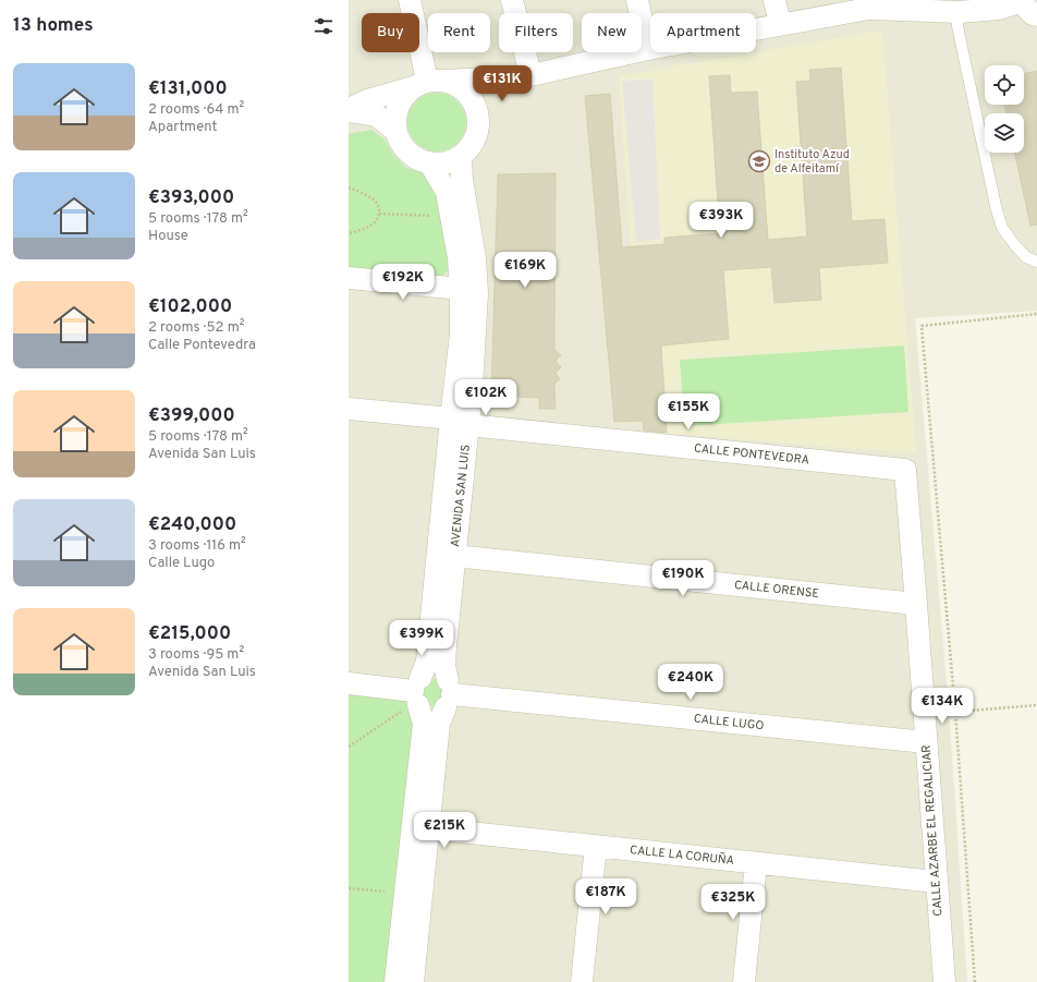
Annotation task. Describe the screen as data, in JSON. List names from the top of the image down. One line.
{"streets":{"street":["CALLE PONTEVEDRA","AVENIDA SAN LUIS","CALLE ORENSE","CALLE LUGO","CALLE AZARBE EL REGALICIAR","CALLE LA CORUÑA"]},"crossings":[["CALLE PONTEVEDRA","AVENIDA SAN LUIS"],["CALLE PONTEVEDRA","CALLE AZARBE EL REGALICIAR"],["AVENIDA SAN LUIS","CALLE ORENSE"],["AVENIDA SAN LUIS","CALLE LUGO"],["AVENIDA SAN LUIS","CALLE LA CORUÑA"],["CALLE ORENSE","CALLE AZARBE EL REGALICIAR"],["CALLE LUGO","CALLE AZARBE EL REGALICIAR"],["CALLE AZARBE EL REGALICIAR","CALLE LA CORUÑA"]],"places":{"school or university":["Instituto Azud de Alfeitamí"]},"page":{"heading":"13 homes","chip":["Buy","Rent","Filters","New","Apartment"],"list":[{"name":"€131,000","note":"2 rooms · 64 m² · Apartment"},{"name":"€393,000","note":"5 rooms · 178 m² · House"},{"name":"€102,000","note":"2 rooms · 52 m² · Calle Pontevedra"},{"name":"€399,000","note":"5 rooms · 178 m² · Avenida San Luis"},{"name":"€240,000","note":"3 rooms · 116 m² · Calle Lugo"},{"name":"€215,000","note":"3 rooms · 95 m² · Avenida San Luis"}],"price":["€131K","€393K","€169K","€192K","€102K","€155K","€190K","€399K","€240K","€134K","€215K","€187K","€325K"]}}
